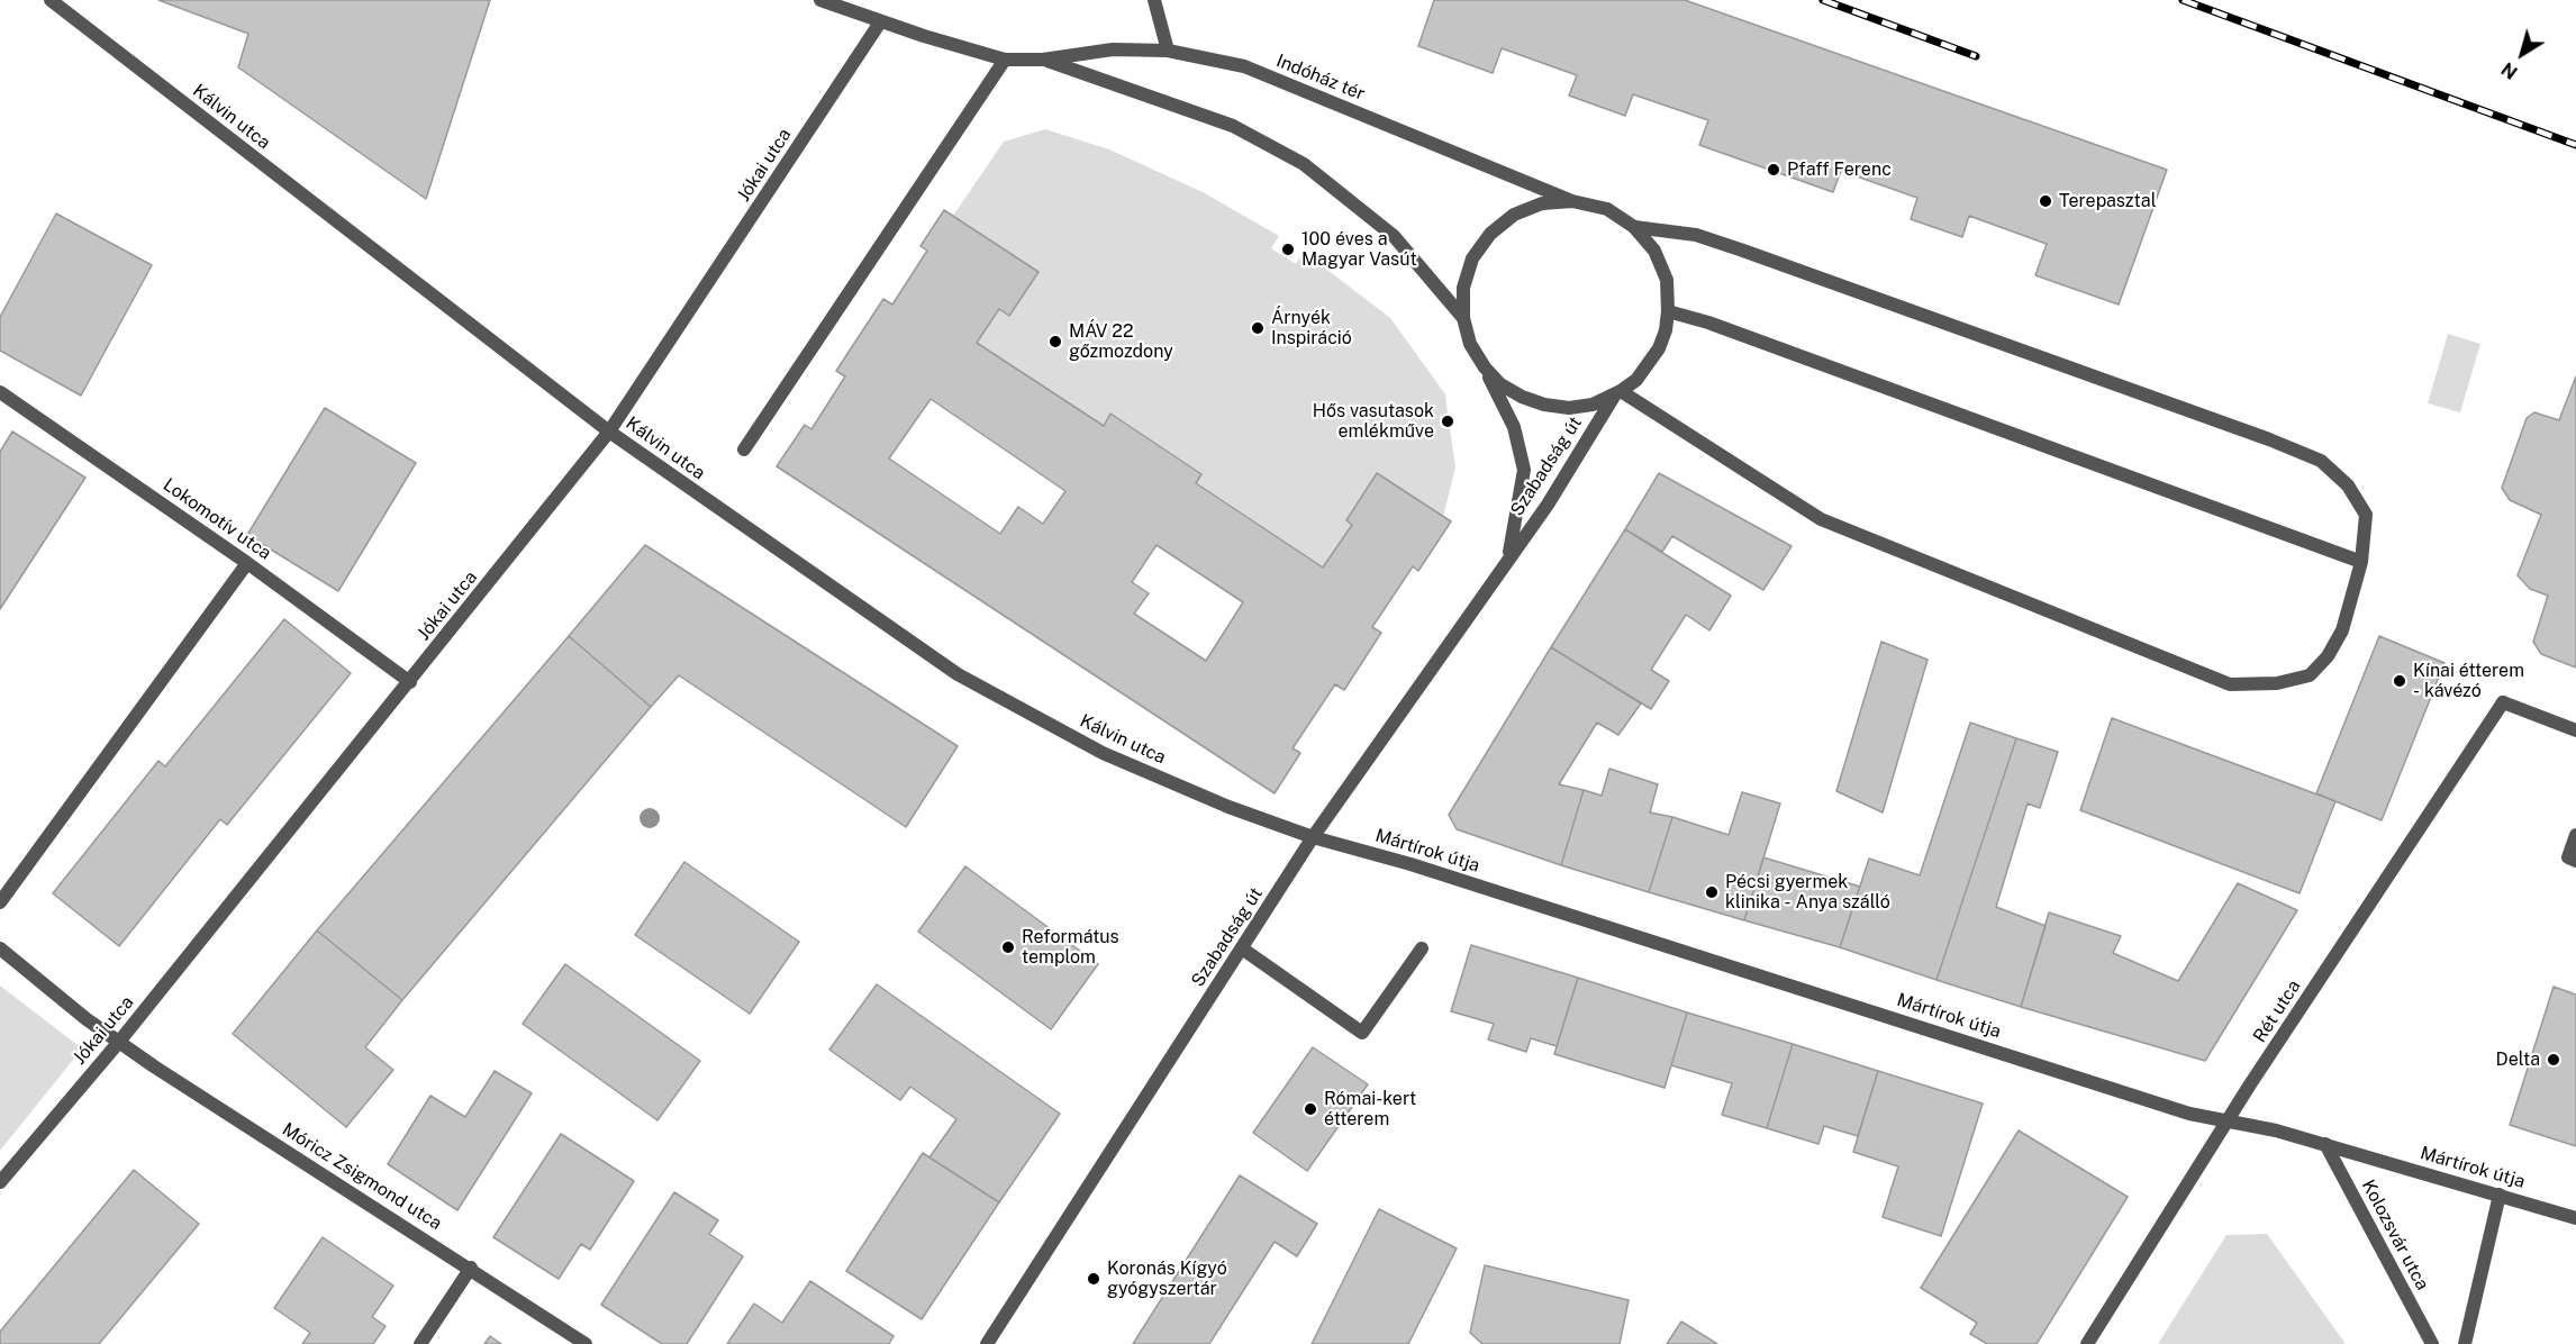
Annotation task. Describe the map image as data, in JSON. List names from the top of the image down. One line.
{"streets":{"street":["Indóház tér","Kálvin utca","Jókai utca","Szabadság út","Lokomotív utca","Mártírok útja","Rét utca","Móricz Zsigmond utca","Kolozsvár utca"]},"crossings":[["Indóház tér","Jókai utca"],["Indóház tér","Szabadság út"],["Kálvin utca","Jókai utca"],["Kálvin utca","Szabadság út"],["Kálvin utca","Mártírok útja"],["Jókai utca","Lokomotív utca"],["Jókai utca","Móricz Zsigmond utca"],["Szabadság út","Mártírok útja"],["Mártírok útja","Rét utca"],["Mártírok útja","Kolozsvár utca"]],"places":["Pfaff Ferenc","Terepasztal","100 éves a Magyar Vasút","Árnyék Inspiráció","MÁV 22 gőzmozdony","Hős vasutasok emlékműve","Kínai étterem - kávézó","Pécsi gyermek klinika - Anya szálló","Református templom","Delta","Római-kert étterem","Koronás Kígyó gyógyszertár"],"north":"bottom left"}
